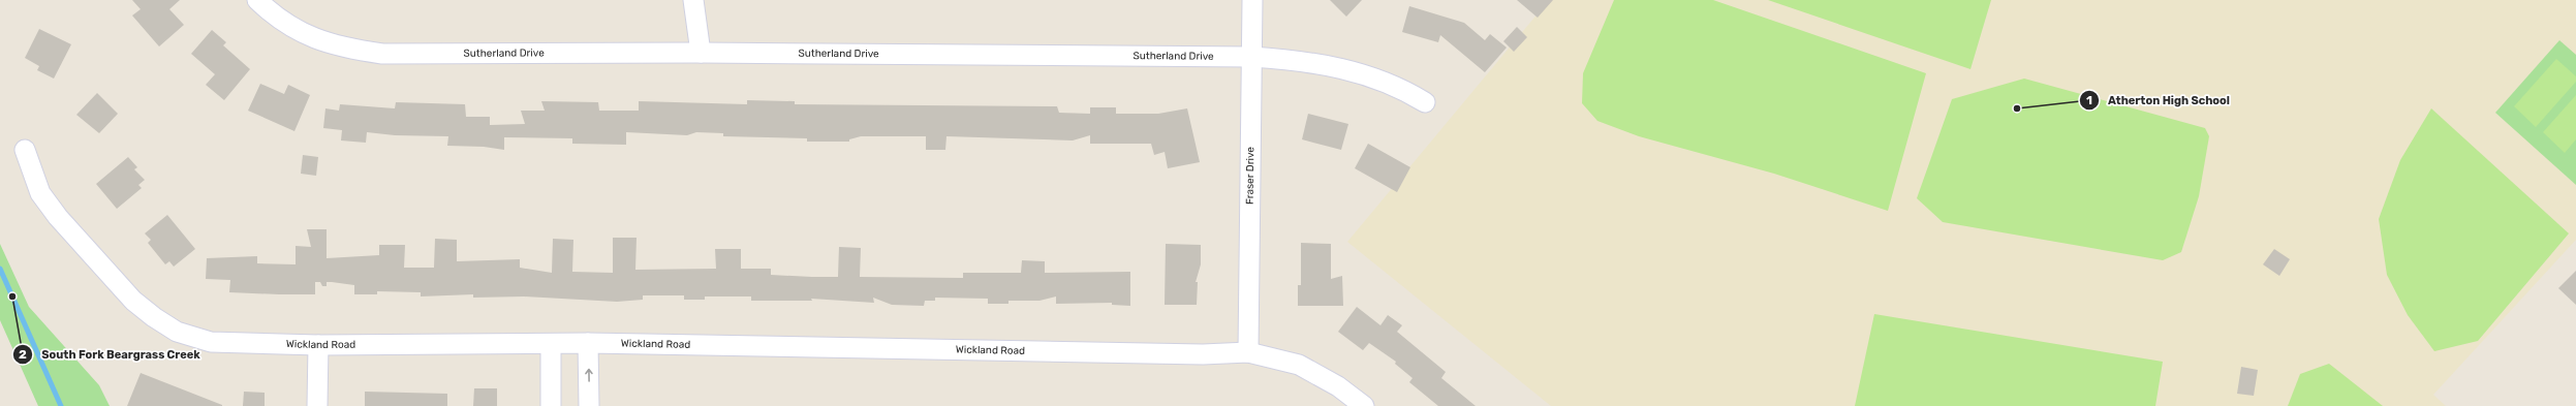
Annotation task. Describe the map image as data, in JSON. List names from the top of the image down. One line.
{"streets":{"street":["Sutherland Drive","Fraser Drive","Wickland Road"]},"crossings":[["Sutherland Drive","Fraser Drive"],["Fraser Drive","Wickland Road"]],"places":["Atherton High School","South Fork Beargrass Creek"]}
